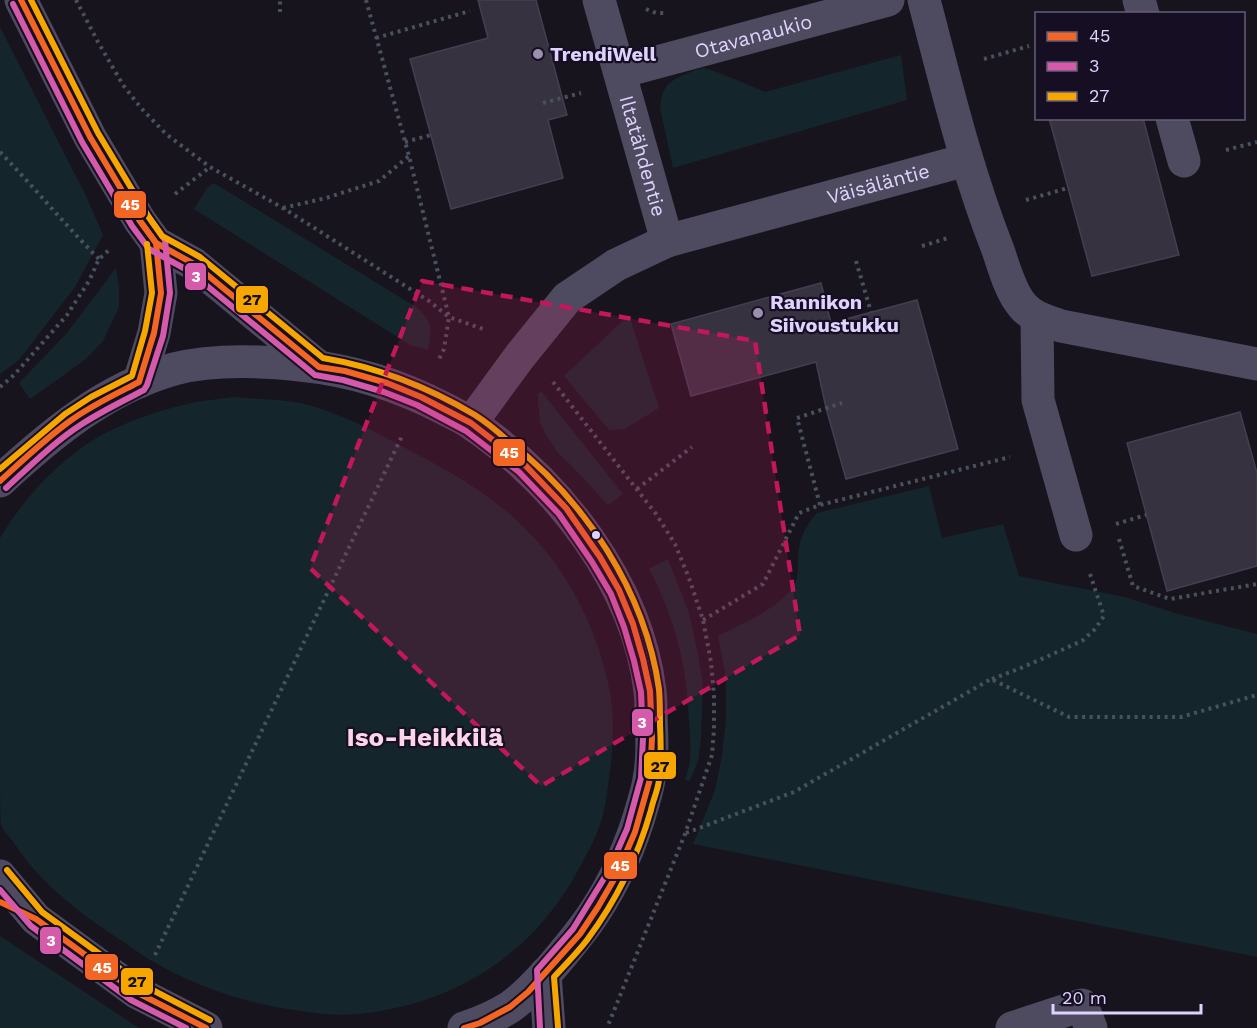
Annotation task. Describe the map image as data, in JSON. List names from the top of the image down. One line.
{"streets":{"street":["Otavanaukio","Iltatähdentie","Väisäläntie"]},"crossings":[["Otavanaukio","Iltatähdentie"],["Iltatähdentie","Väisäläntie"]],"districts":["Iso-Heikkilä"],"places":["TrendiWell","Rannikon Siivoustukku"],"lines":["transit line 45","transit line 27","transit line 3"],"legend":["45","3","27"],"scale_bar":"20 m"}
